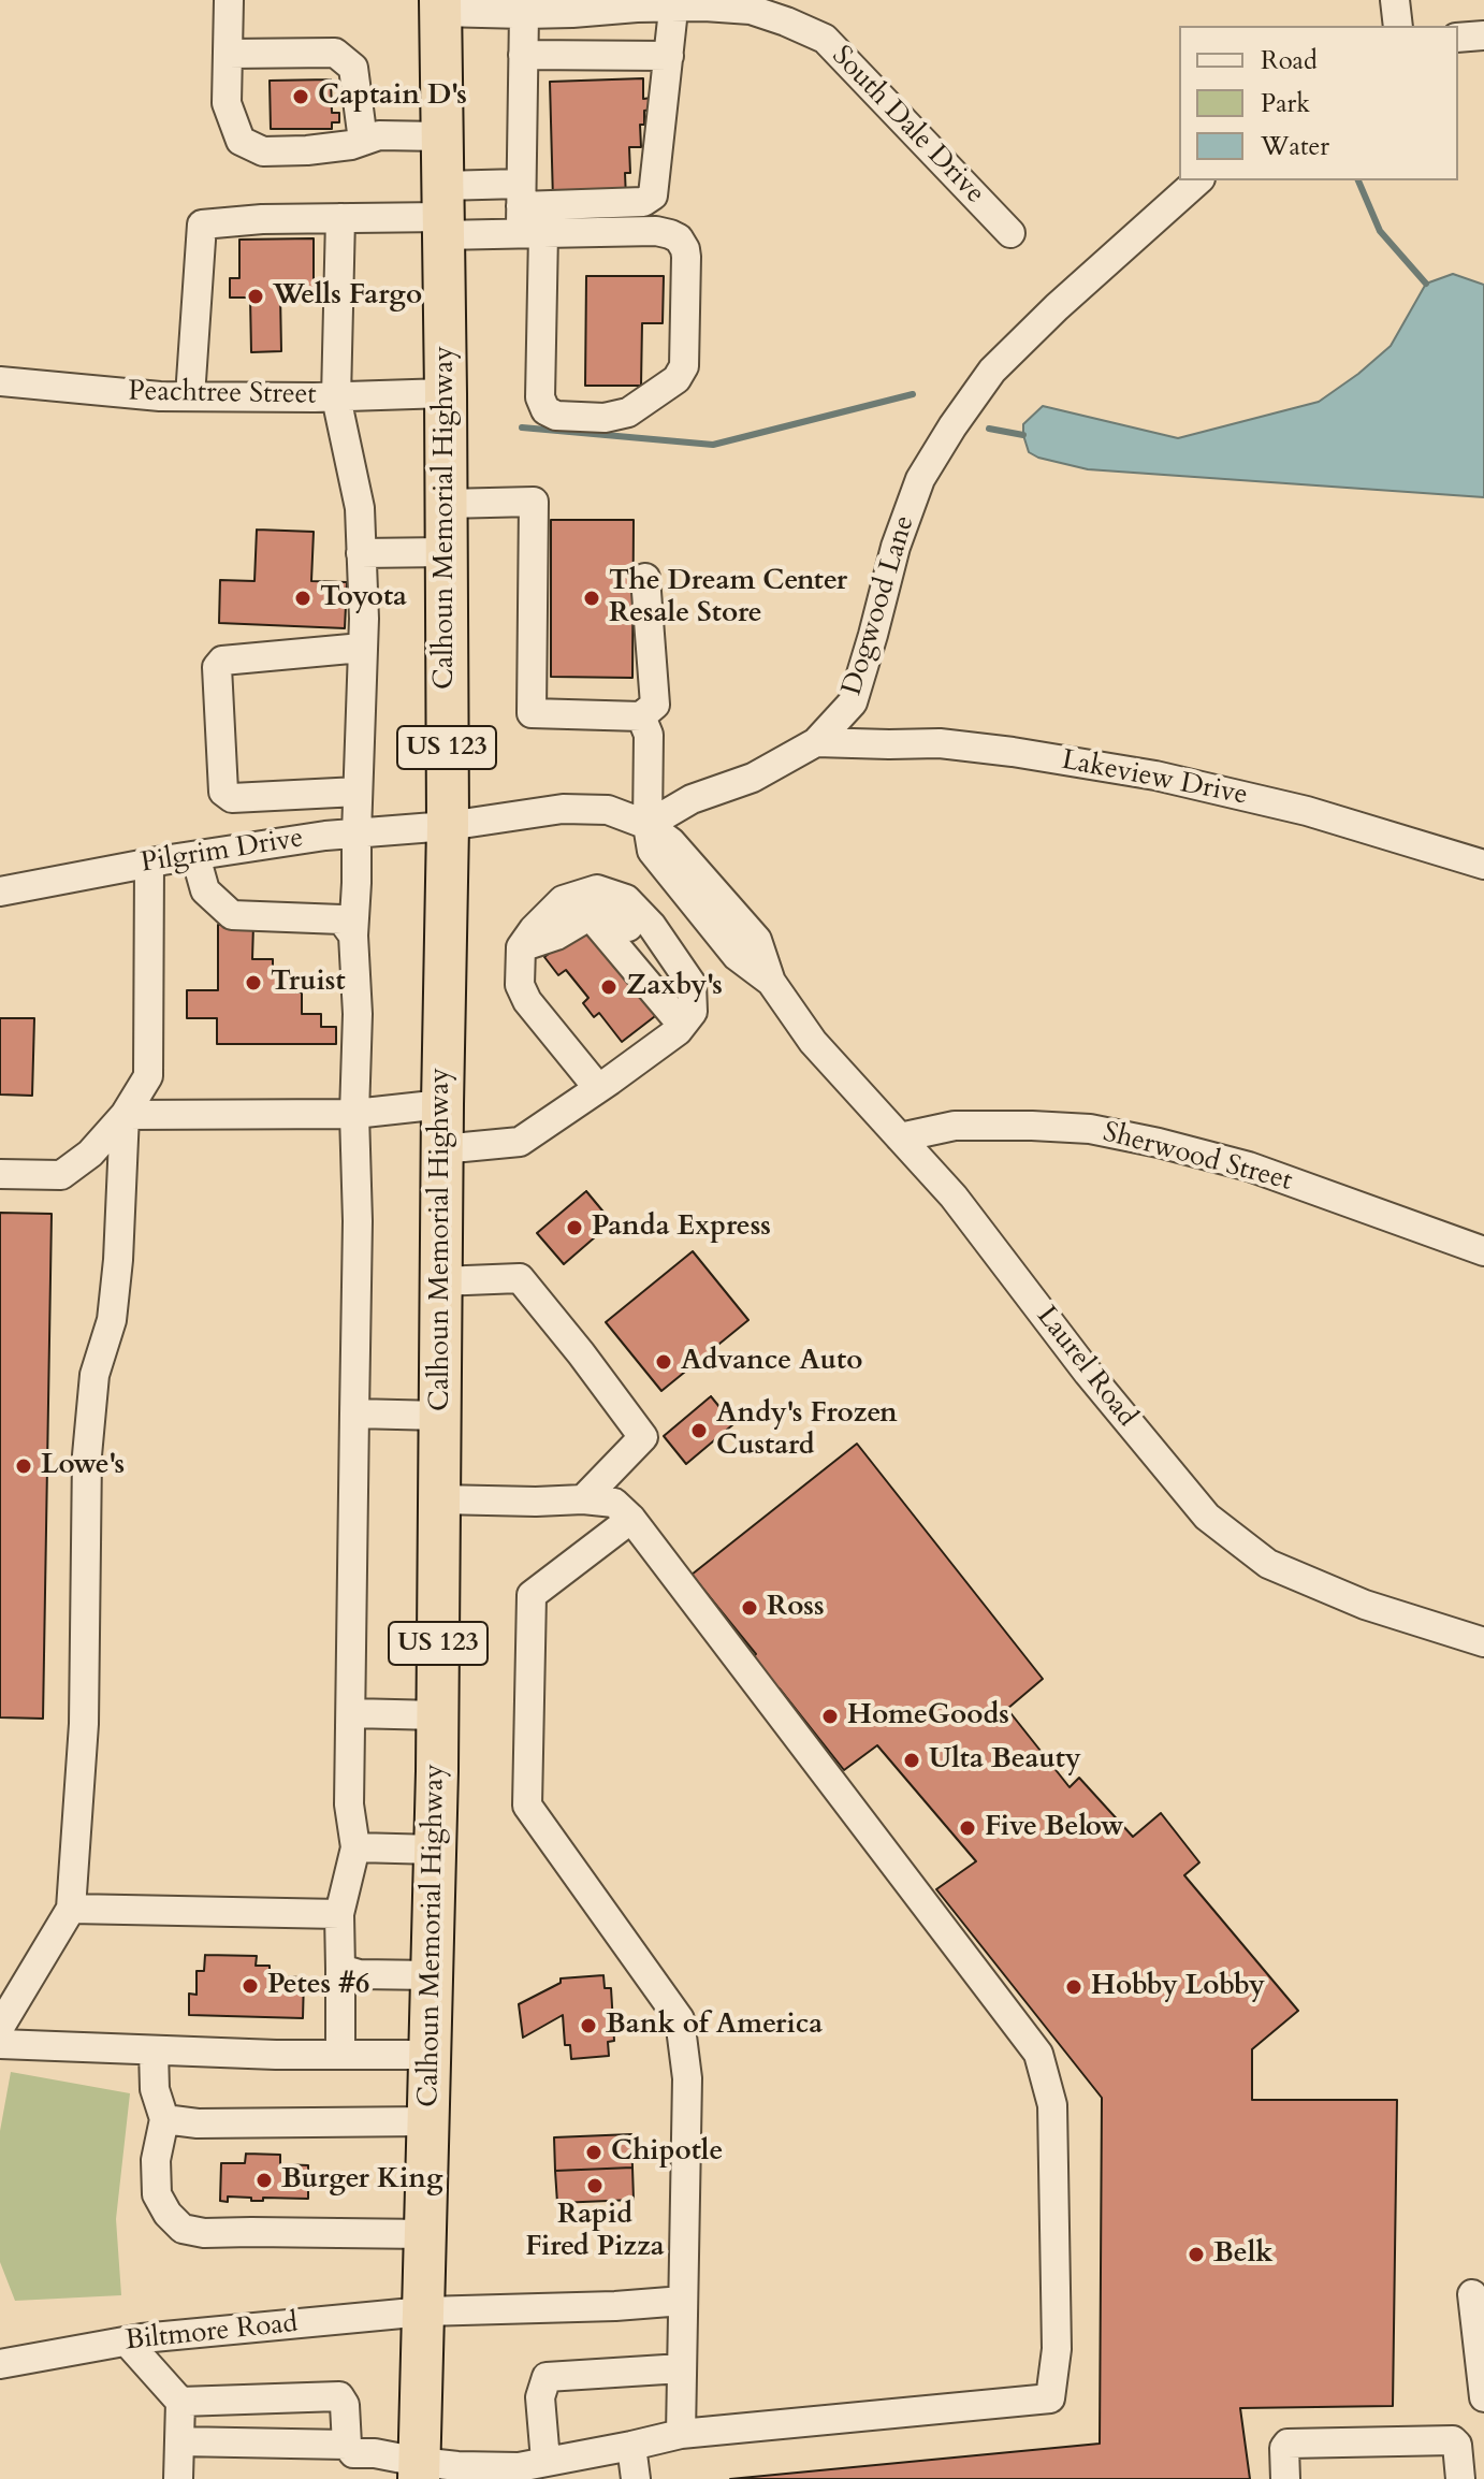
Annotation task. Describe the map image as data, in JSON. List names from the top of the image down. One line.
{"streets":{"highway":["Calhoun Memorial Highway","US 123"],"street":["South Dale Drive","Peachtree Street","Dogwood Lane","Lakeview Drive","Pilgrim Drive","Sherwood Street","Laurel Road","Biltmore Road"]},"crossings":[["South Dale Drive","Calhoun Memorial Highway"],["Peachtree Street","Calhoun Memorial Highway"],["Calhoun Memorial Highway","Pilgrim Drive"],["Calhoun Memorial Highway","Biltmore Road"],["Dogwood Lane","Lakeview Drive"],["Dogwood Lane","Laurel Road"],["Sherwood Street","Laurel Road"]],"places":["Captain D's","Wells Fargo","Toyota","The Dream Center Resale Store","Truist","Zaxby's","Panda Express","Advance Auto","Andy's Frozen Custard","Lowe's","Ross","HomeGoods","Ulta Beauty","Five Below","Petes #6","Hobby Lobby","Bank of America","Chipotle","Burger King","Rapid Fired Pizza","Belk"],"legend":["Road","Park","Water"]}
